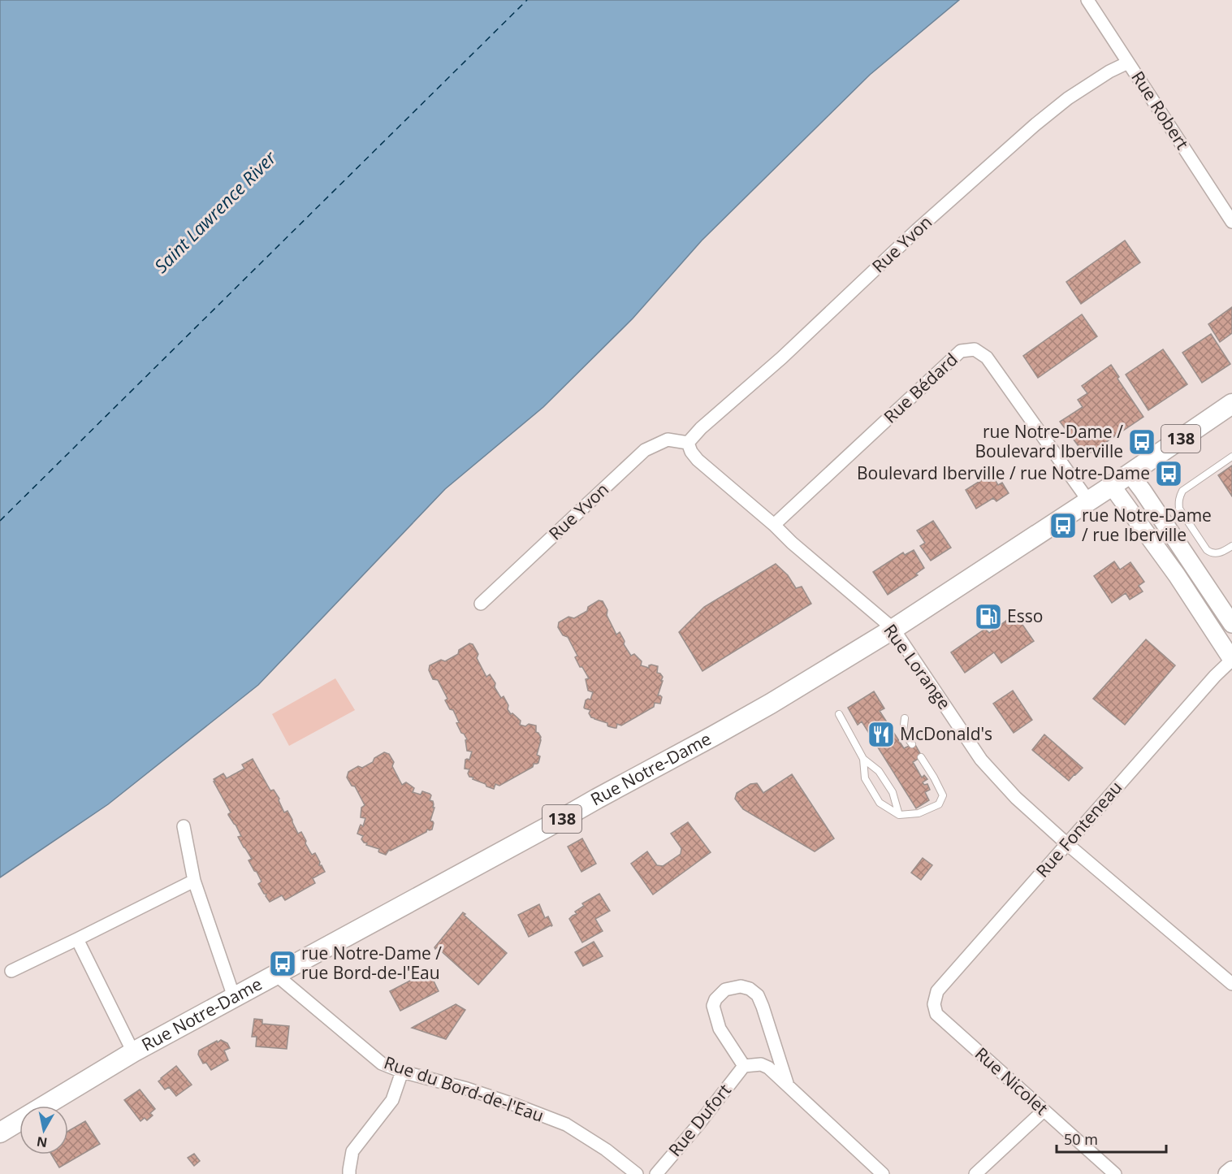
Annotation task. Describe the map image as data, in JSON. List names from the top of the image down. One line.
{"streets":{"main road":["138","Rue Notre-Dame"],"street":["Rue Robert","Rue Yvon","Rue Bédard","Rue Lorange","Rue Fonteneau","Rue Nicolet","Rue du Bord-de-l'Eau","Rue Dufort"]},"crossings":[["Rue Robert","Rue Yvon"],["Rue Yvon","Rue Lorange"],["Rue Bédard","Rue Lorange"],["Rue Bédard","Rue Notre-Dame"],["Rue Lorange","Rue Notre-Dame"],["Rue Lorange","Rue Fonteneau"],["Rue Notre-Dame","Rue du Bord-de-l'Eau"],["Rue Fonteneau","Rue Nicolet"]],"water":["Saint Lawrence River"],"places":{"bus stop":["rue Notre-Dame / Boulevard Iberville","Boulevard Iberville / rue Notre-Dame","rue Notre-Dame / rue Iberville","rue Notre-Dame / rue Bord-de-l'Eau"],"fuel station":["Esso"],"restaurant":["McDonald's"]},"scale_bar":"50 m","north":"bottom"}
